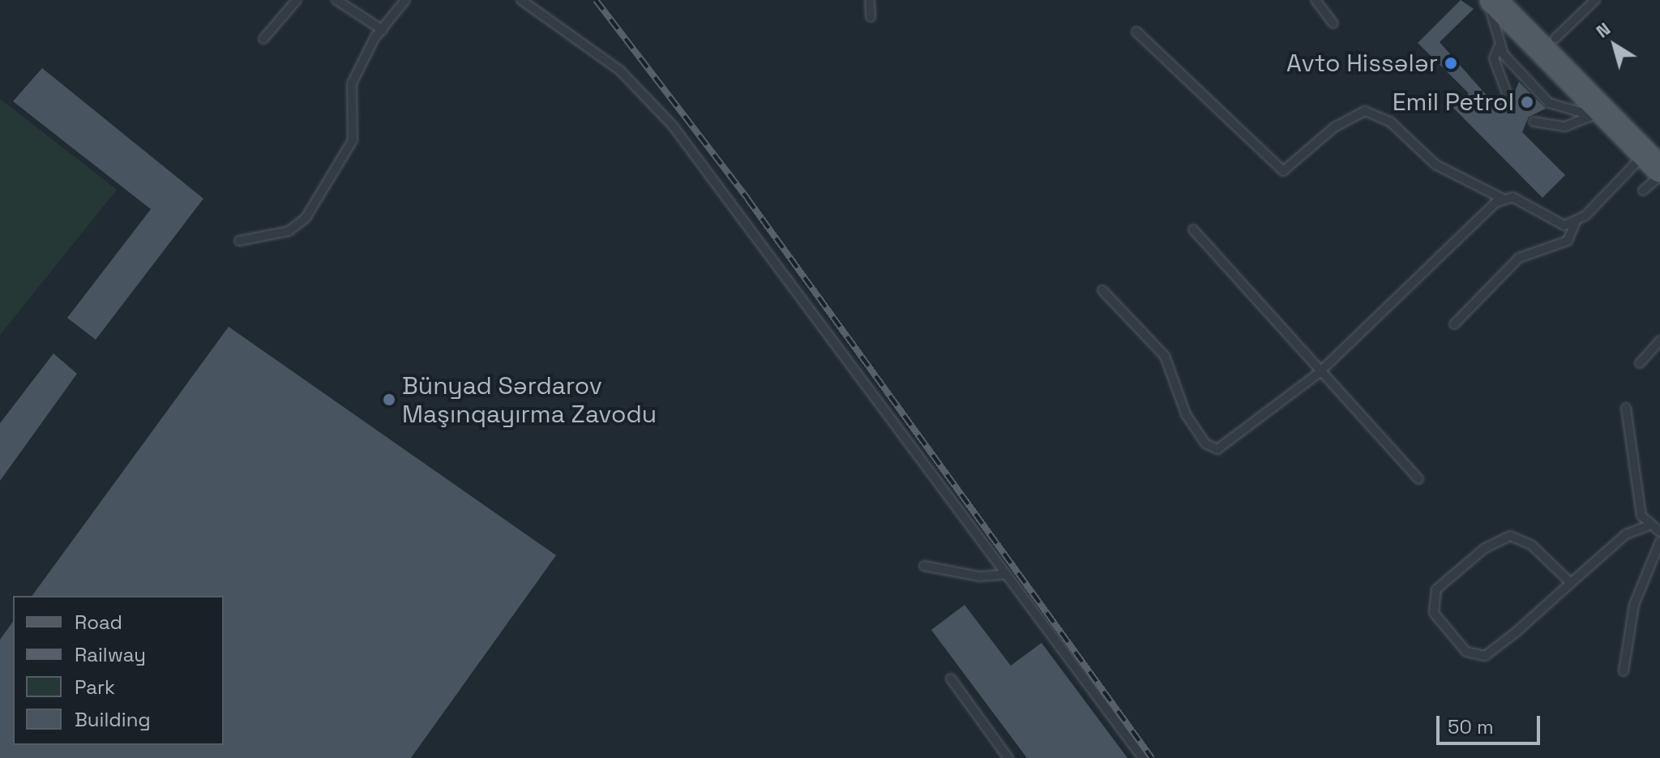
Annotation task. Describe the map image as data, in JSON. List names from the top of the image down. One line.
{"places":["Avto Hissələr","Emil Petrol","Bünyad Sərdarov Maşınqayırma Zavodu"],"legend":["Road","Railway","Park","Building"],"scale_bar":"50 m","north":"top left"}
